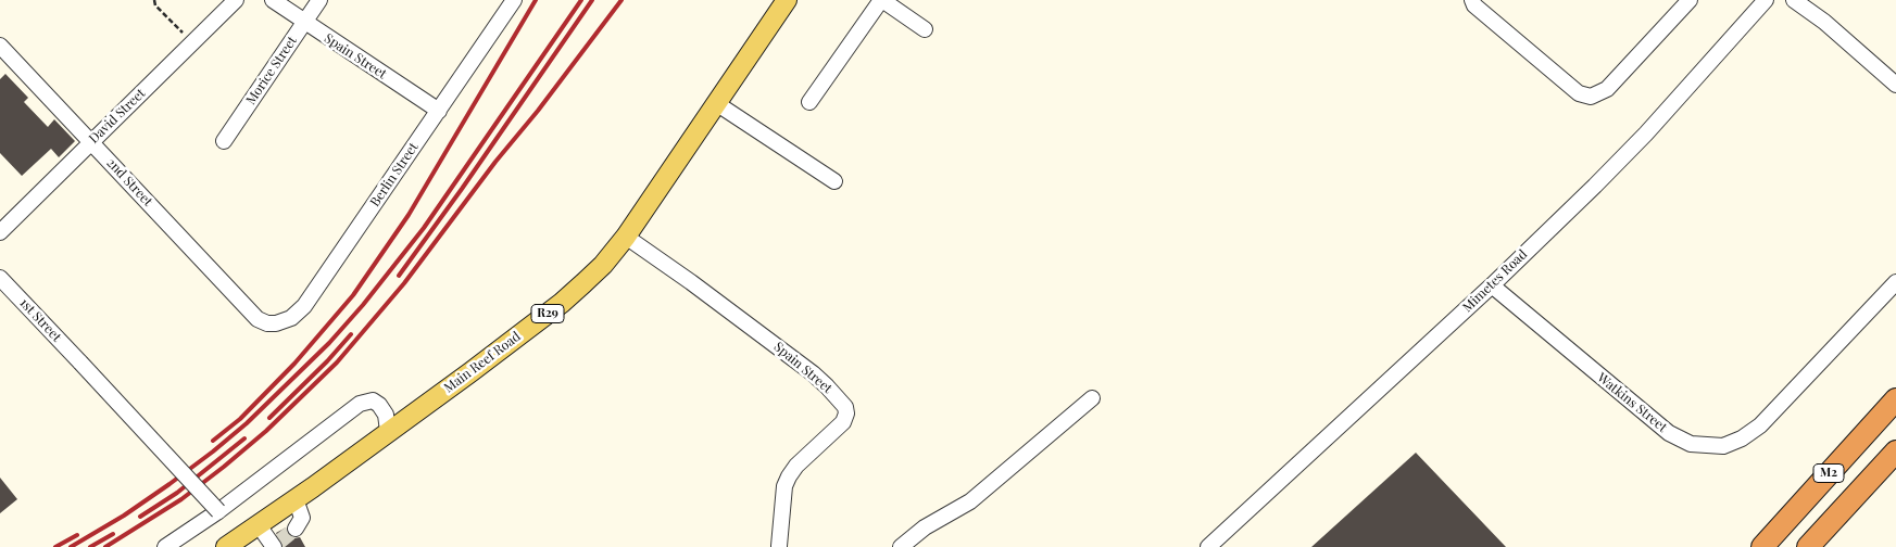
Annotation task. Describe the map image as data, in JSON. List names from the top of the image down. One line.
{"streets":{"highway":["M2"],"main road":["R29","Main Reef Road"],"street":["Spain Street","Morice Street","David Street","Berlin Street","2nd Street","Mimetes Road","1st Street","Watkins Street"]},"crossings":[["Spain Street","Morice Street"],["Spain Street","Berlin Street"],["Spain Street","Main Reef Road"],["David Street","2nd Street"],["Berlin Street","2nd Street"],["Mimetes Road","Watkins Street"]]}
